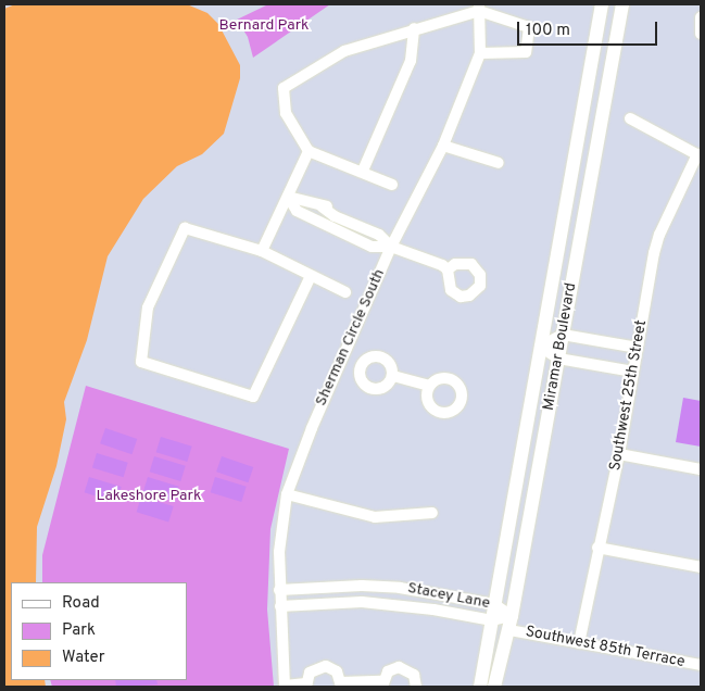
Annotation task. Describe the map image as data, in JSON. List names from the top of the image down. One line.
{"streets":{"street":["Sherman Circle South","Miramar Boulevard","Southwest 25th Street","Stacey Lane","Southwest 85th Terrace"]},"crossings":[["Sherman Circle South","Stacey Lane"],["Miramar Boulevard","Stacey Lane"],["Miramar Boulevard","Southwest 85th Terrace"],["Southwest 25th Street","Southwest 85th Terrace"],["Stacey Lane","Southwest 85th Terrace"]],"parks":["Bernard Park","Lakeshore Park"],"legend":["Road","Park","Water"],"scale_bar":"100 m"}
